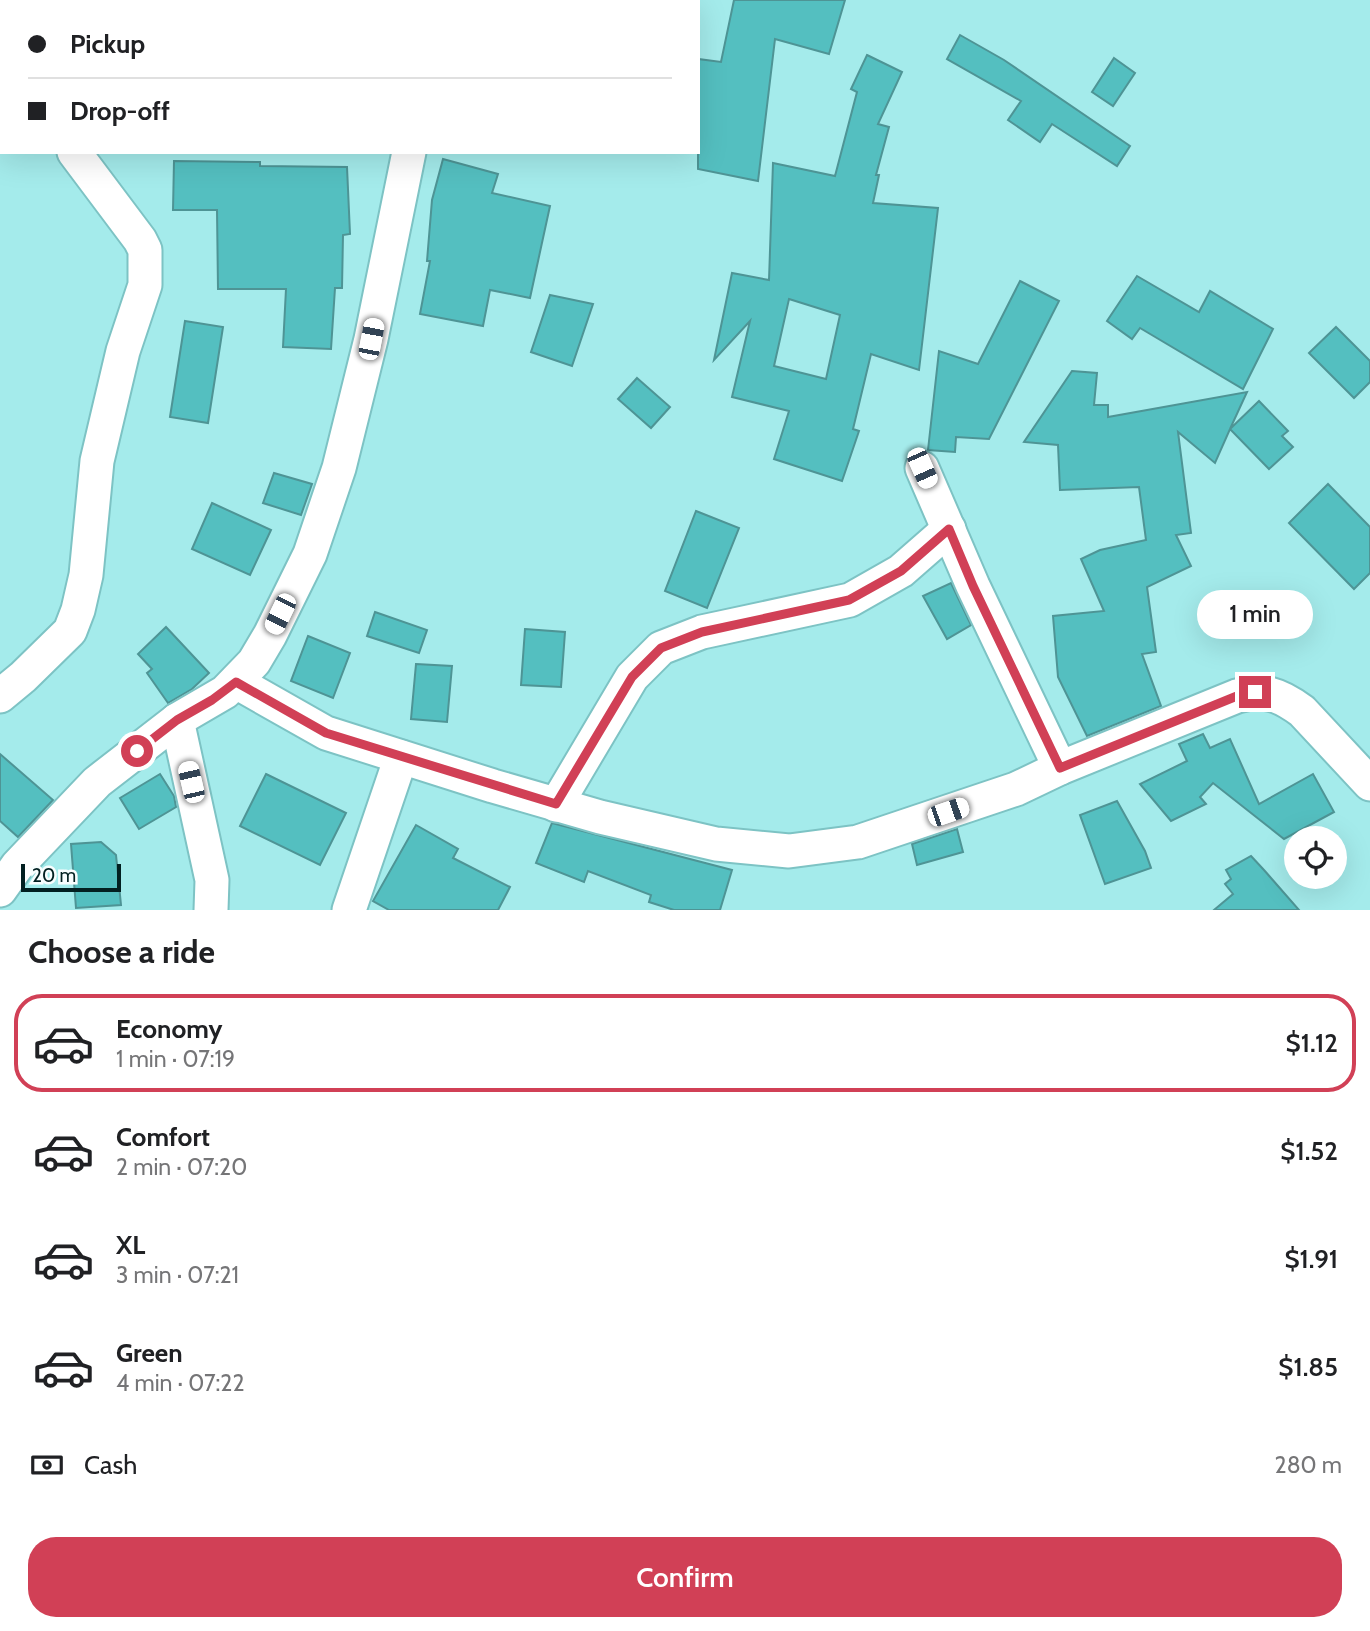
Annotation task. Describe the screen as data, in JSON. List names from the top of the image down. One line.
{"scale_bar":"20 m","page":{"banner":["Pickup","Drop-off"],"bubble":"1 min","scale":"20 m","heading":"Choose a ride","list":[{"name":"Economy","note":"1 min · 07:19","value":"$1.12"},{"name":"Comfort","note":"2 min · 07:20","value":"$1.52"},{"name":"XL","note":"3 min · 07:21","value":"$1.91"},{"name":"Green","note":"4 min · 07:22","value":"$1.85"}],"pay":["Cash","280 m"],"buttons":"Confirm"}}
